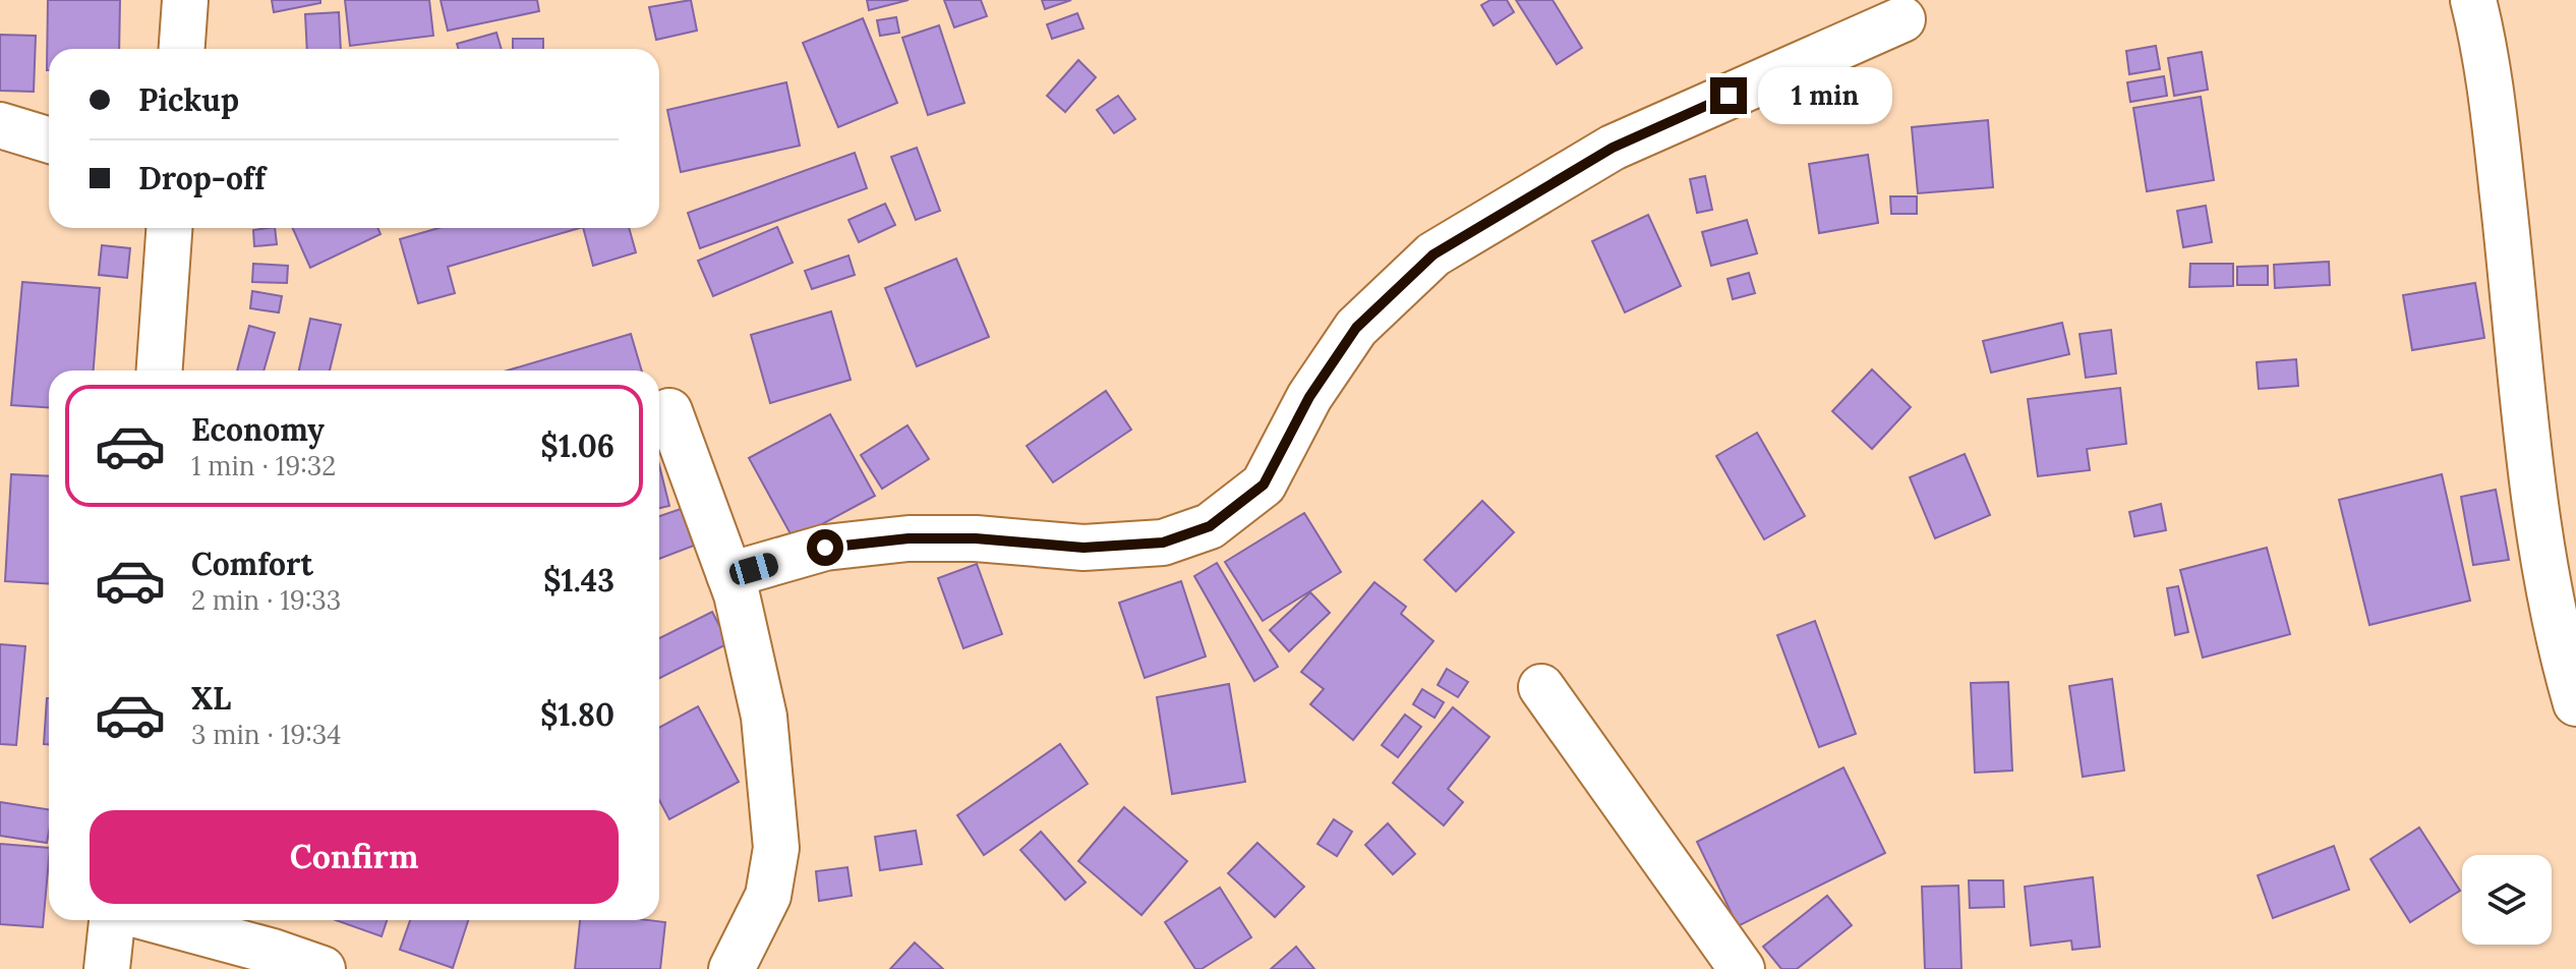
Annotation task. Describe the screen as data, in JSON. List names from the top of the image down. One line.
{"page":{"banner":["Pickup","Drop-off"],"bubble":"1 min","list":[{"name":"Economy","note":"1 min · 19:32","value":"$1.06"},{"name":"Comfort","note":"2 min · 19:33","value":"$1.43"},{"name":"XL","note":"3 min · 19:34","value":"$1.80"}],"buttons":"Confirm"}}
